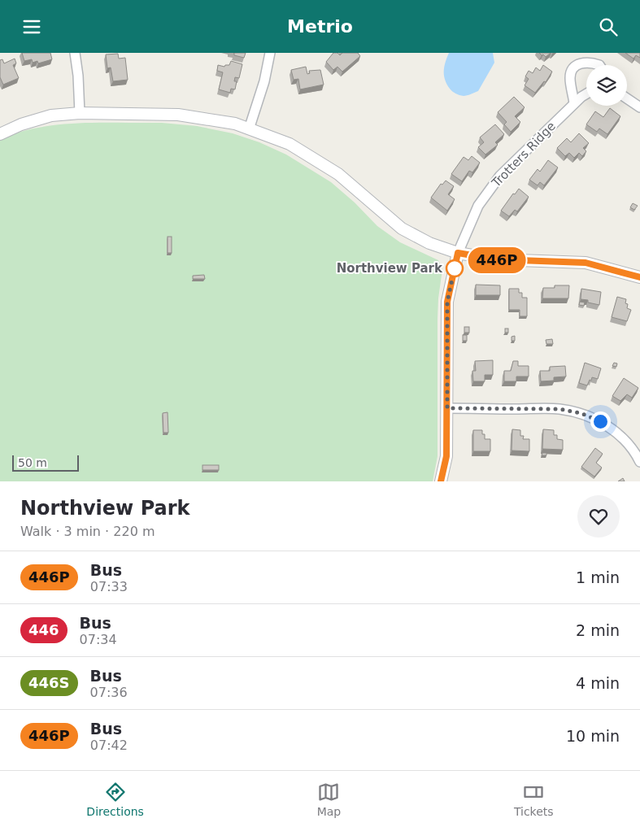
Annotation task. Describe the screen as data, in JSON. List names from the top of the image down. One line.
{"streets":{"street":["Trotters Ridge"]},"places":["Northview Park"],"lines":["bus line 446P"],"scale_bar":"50 m","page":{"header":"Metrio","on_map":"446P","scale":"50 m","heading":["Northview Park","Walk · 3 min · 220 m"],"list":[{"mark":"446P","name":"Bus","note":"07:33","value":"1 min"},{"mark":"446","name":"Bus","note":"07:34","value":"2 min"},{"mark":"446S","name":"Bus","note":"07:36","value":"4 min"},{"mark":"446P","name":"Bus","note":"07:42","value":"10 min"}],"tabs":["Directions","Map","Tickets"]}}
